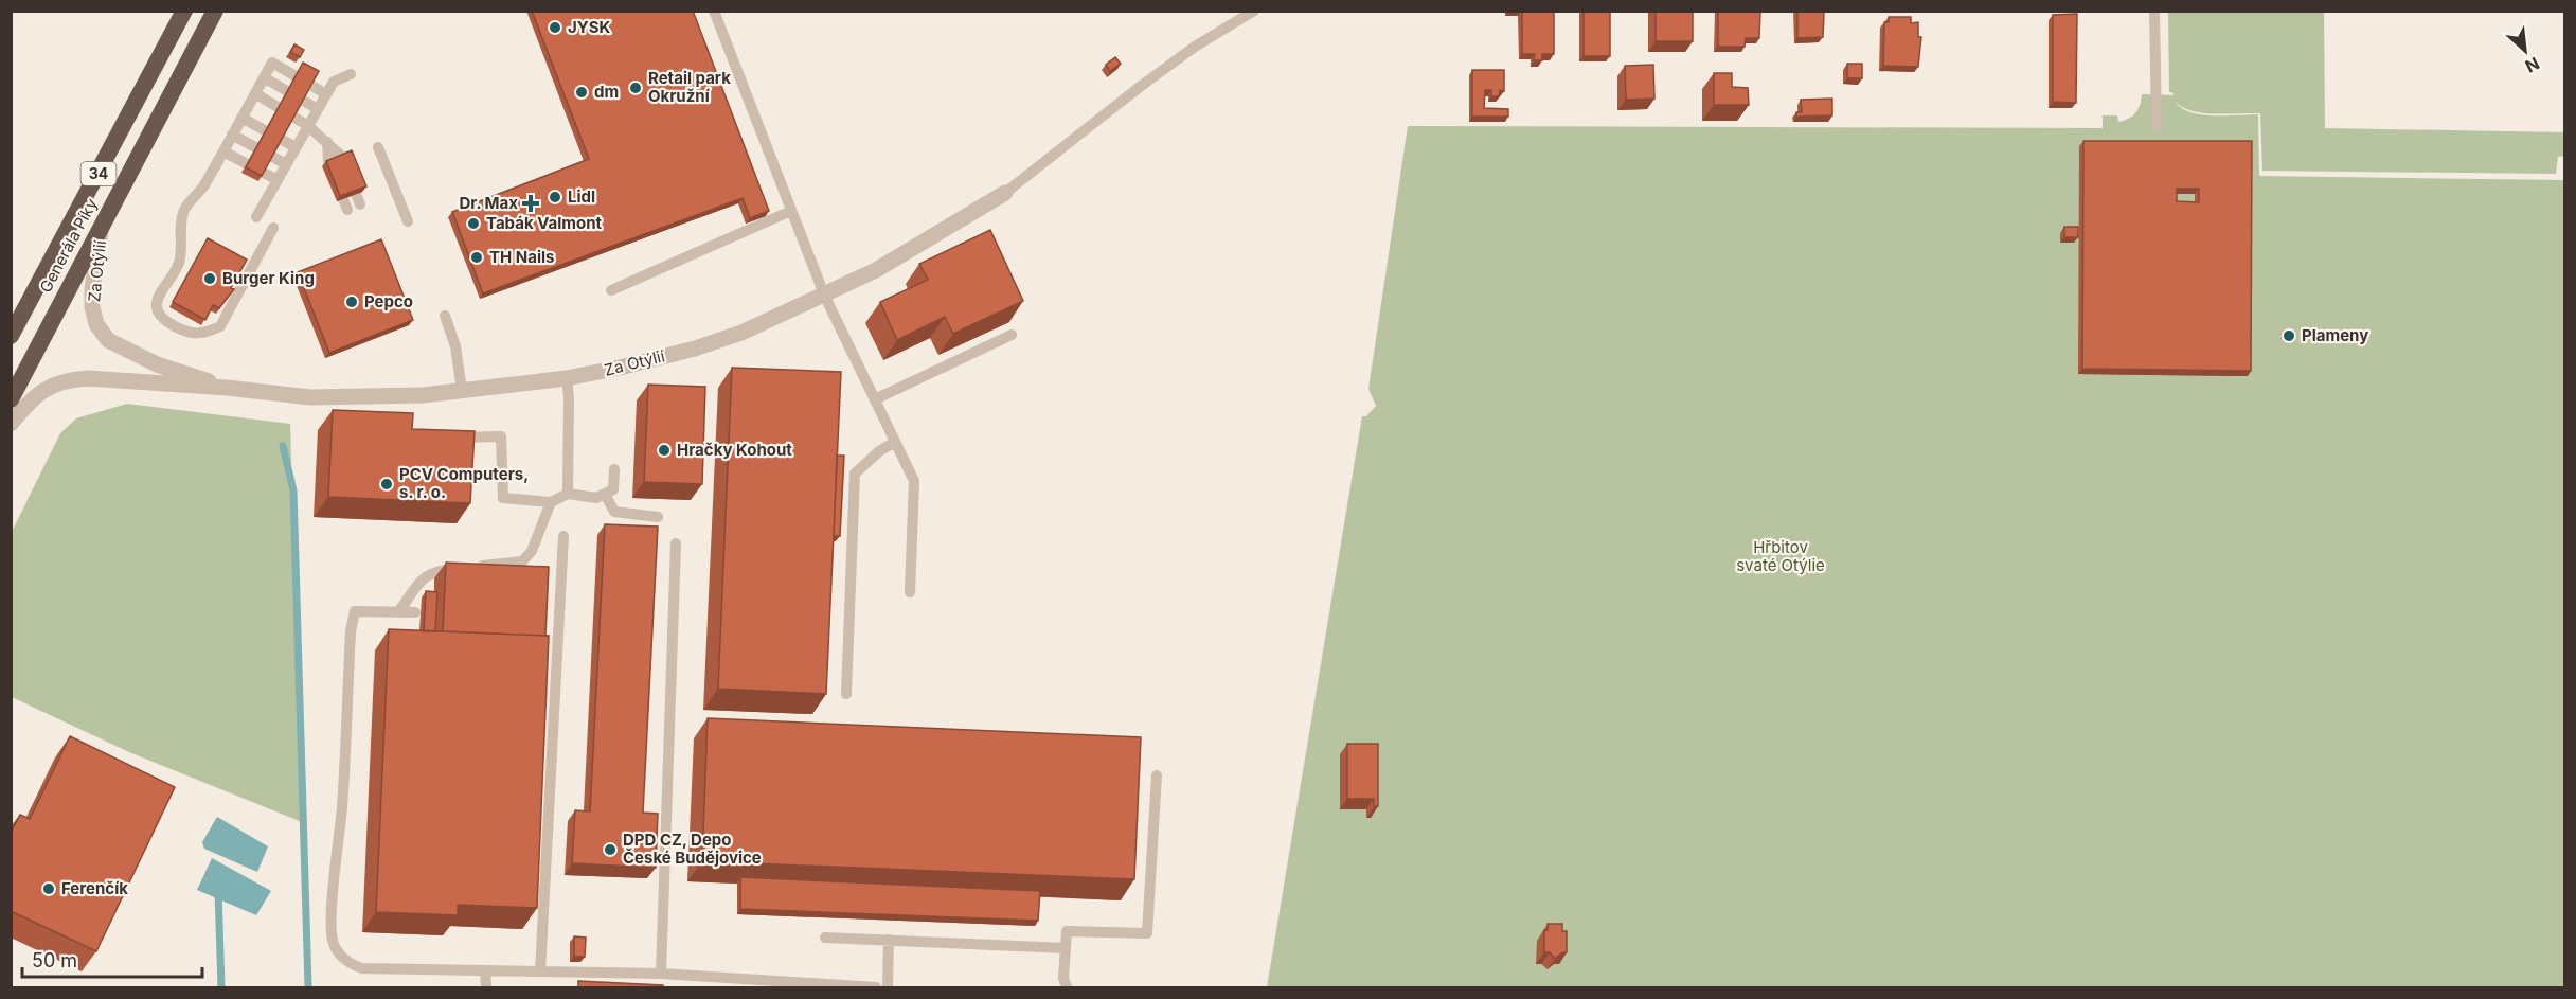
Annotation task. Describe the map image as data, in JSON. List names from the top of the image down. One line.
{"streets":{"highway":["34","Generála Píky"],"street":["Za Otýlií"]},"crossings":[["Generála Píky","Za Otýlií"]],"parks":["Hřbitov svaté Otýlie"],"places":{"other":["JYSK","Retail park Okružní","dm","Lidl","Tabák Valmont","TH Nails","Burger King","Pepco","Plameny","Hračky Kohout","PCV Computers, s. r. o.","DPD CZ, Depo České Budějovice","Ferenčík"],"health":["Dr. Max"]},"scale_bar":"50 m","north":"bottom right"}
